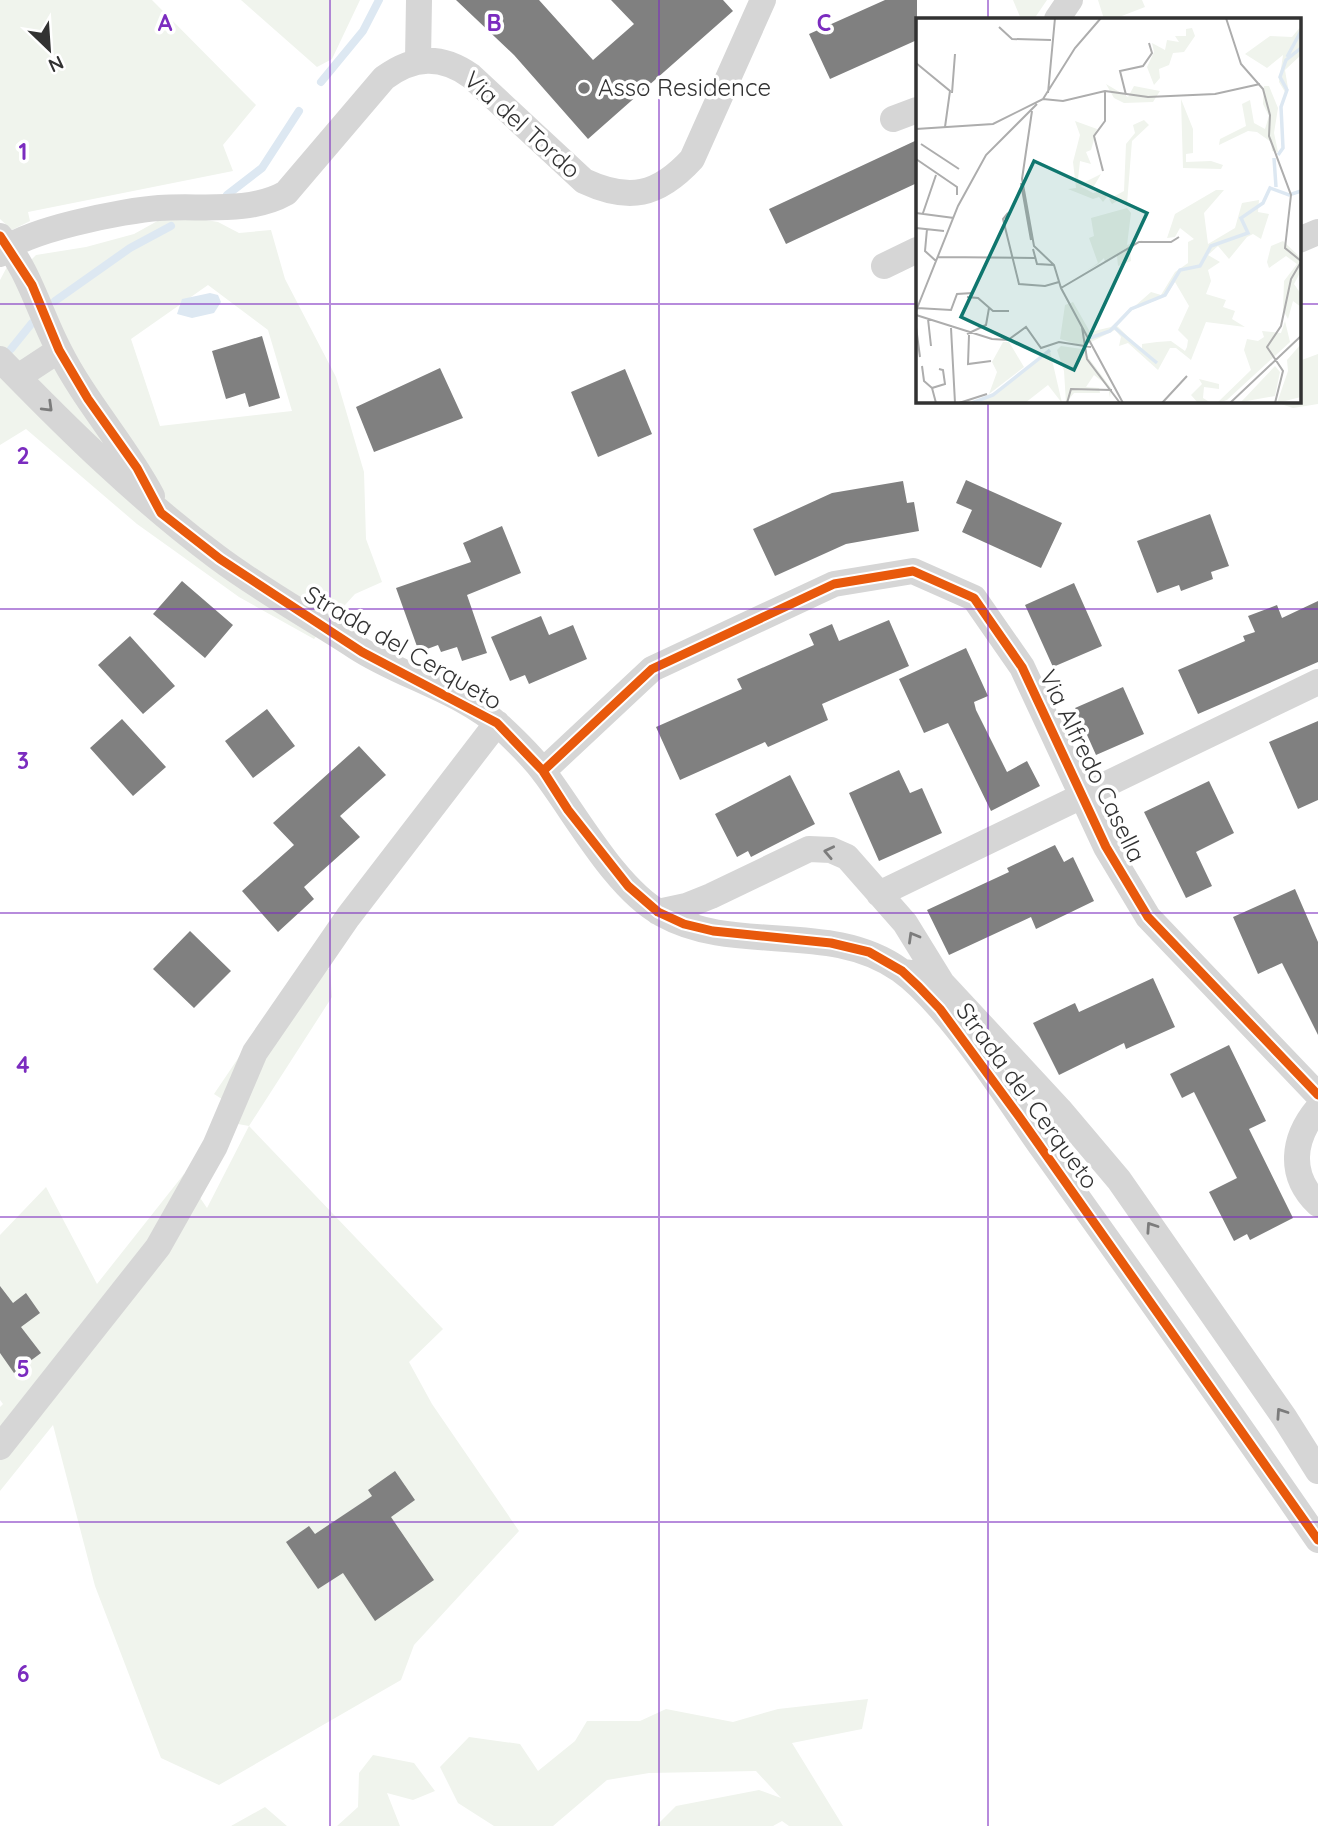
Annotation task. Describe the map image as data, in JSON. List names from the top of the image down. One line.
{"streets":{"street":["Via del Tordo","Strada del Cerqueto","Via Alfredo Casella"]},"crossings":[["Strada del Cerqueto","Via Alfredo Casella"]],"places":["Asso Residence"],"north":"bottom right","grid":{"columns":["A","B","C"],"rows":["1","2","3","4","5","6"]}}
